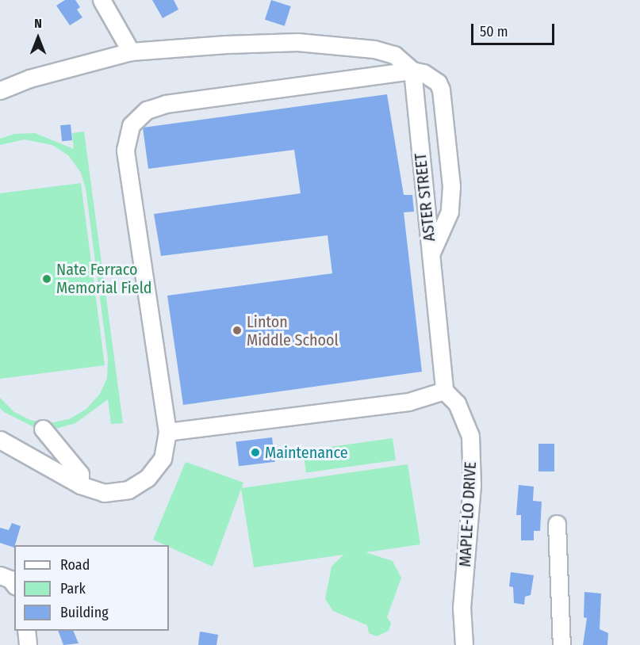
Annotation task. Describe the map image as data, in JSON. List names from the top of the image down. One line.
{"streets":{"street":["ASTER STREET","MAPLE-LO DRIVE"]},"crossings":[["ASTER STREET","MAPLE-LO DRIVE"]],"places":["Nate Ferraco Memorial Field","Linton Middle School","Maintenance"],"legend":["Road","Park","Building"],"scale_bar":"50 m","north":"top"}
